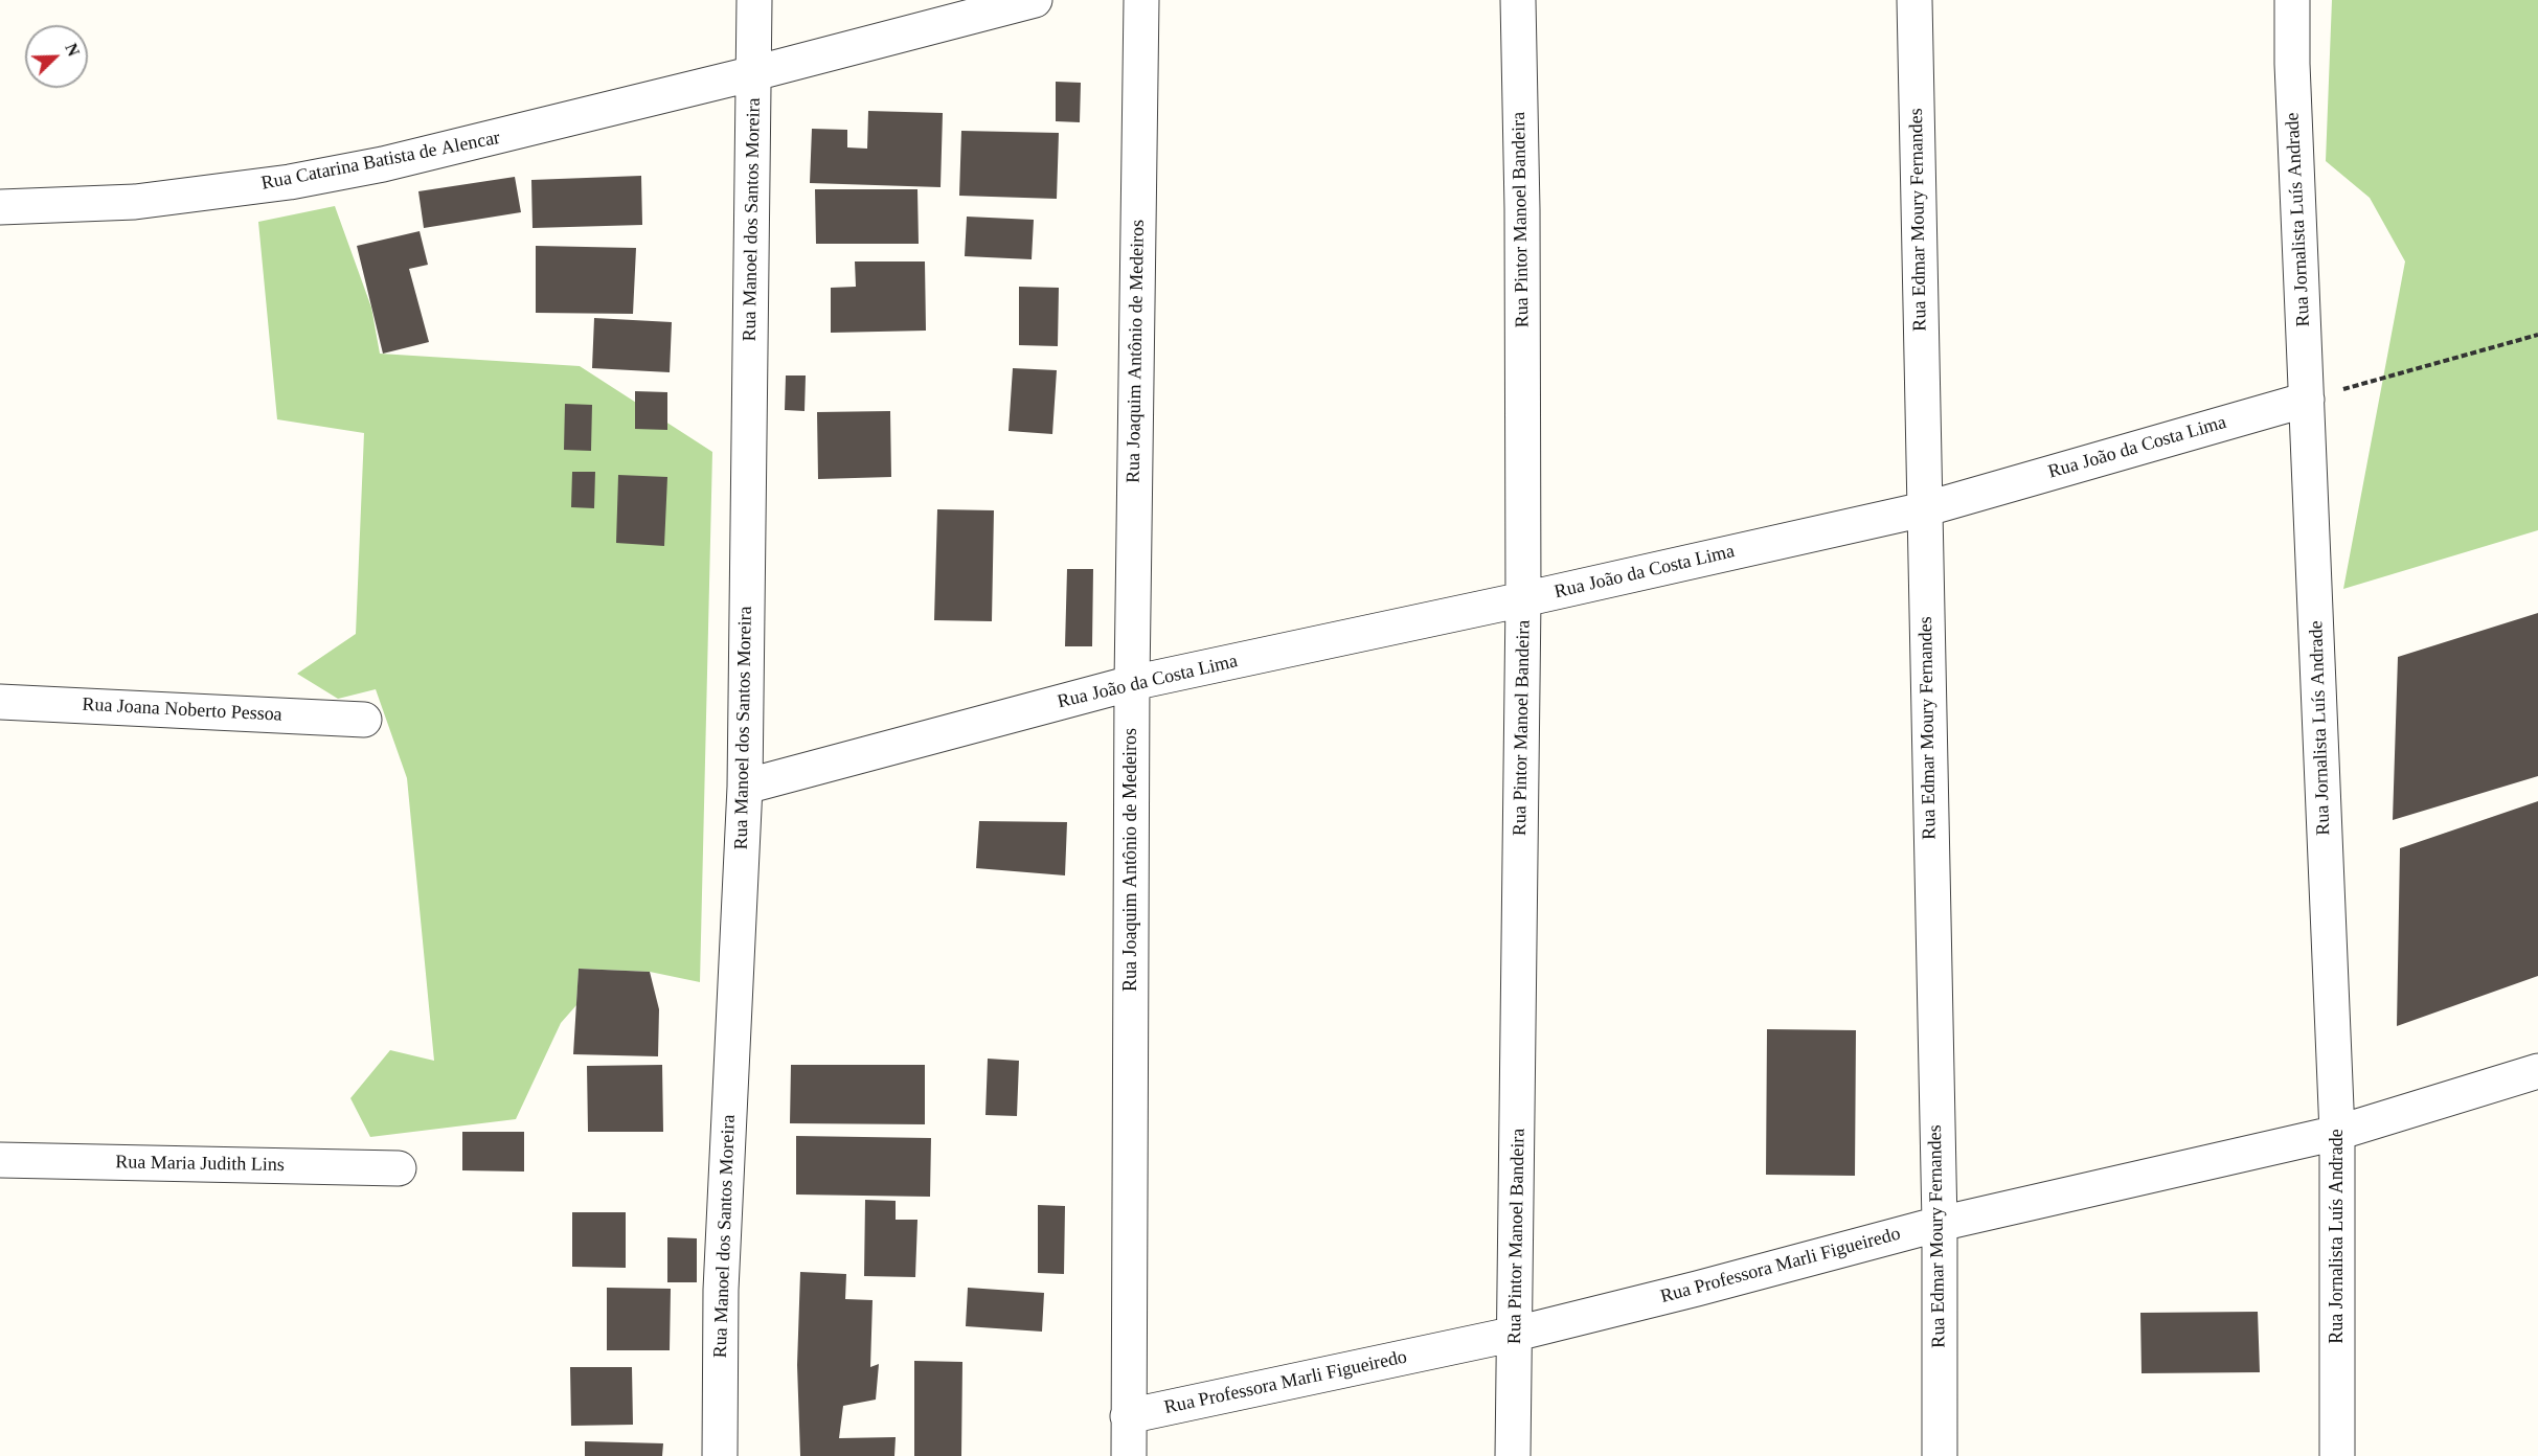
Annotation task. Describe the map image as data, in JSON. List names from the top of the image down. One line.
{"streets":{"street":["Rua Catarina Batista de Alencar","Rua Manoel dos Santos Moreira","Rua Pintor Manoel Bandeira","Rua Edmar Moury Fernandes","Rua Jornalista Luís Andrade","Rua Joaquim Antônio de Medeiros","Rua João da Costa Lima","Rua Joana Noberto Pessoa","Rua Maria Judith Lins","Rua Professora Marli Figueiredo"]},"crossings":[["Rua Catarina Batista de Alencar","Rua Manoel dos Santos Moreira"],["Rua Manoel dos Santos Moreira","Rua João da Costa Lima"],["Rua Pintor Manoel Bandeira","Rua João da Costa Lima"],["Rua Pintor Manoel Bandeira","Rua Professora Marli Figueiredo"],["Rua Edmar Moury Fernandes","Rua João da Costa Lima"],["Rua Edmar Moury Fernandes","Rua Professora Marli Figueiredo"],["Rua Jornalista Luís Andrade","Rua João da Costa Lima"],["Rua Jornalista Luís Andrade","Rua Professora Marli Figueiredo"],["Rua Joaquim Antônio de Medeiros","Rua João da Costa Lima"],["Rua Joaquim Antônio de Medeiros","Rua Professora Marli Figueiredo"]],"north":"top right"}
